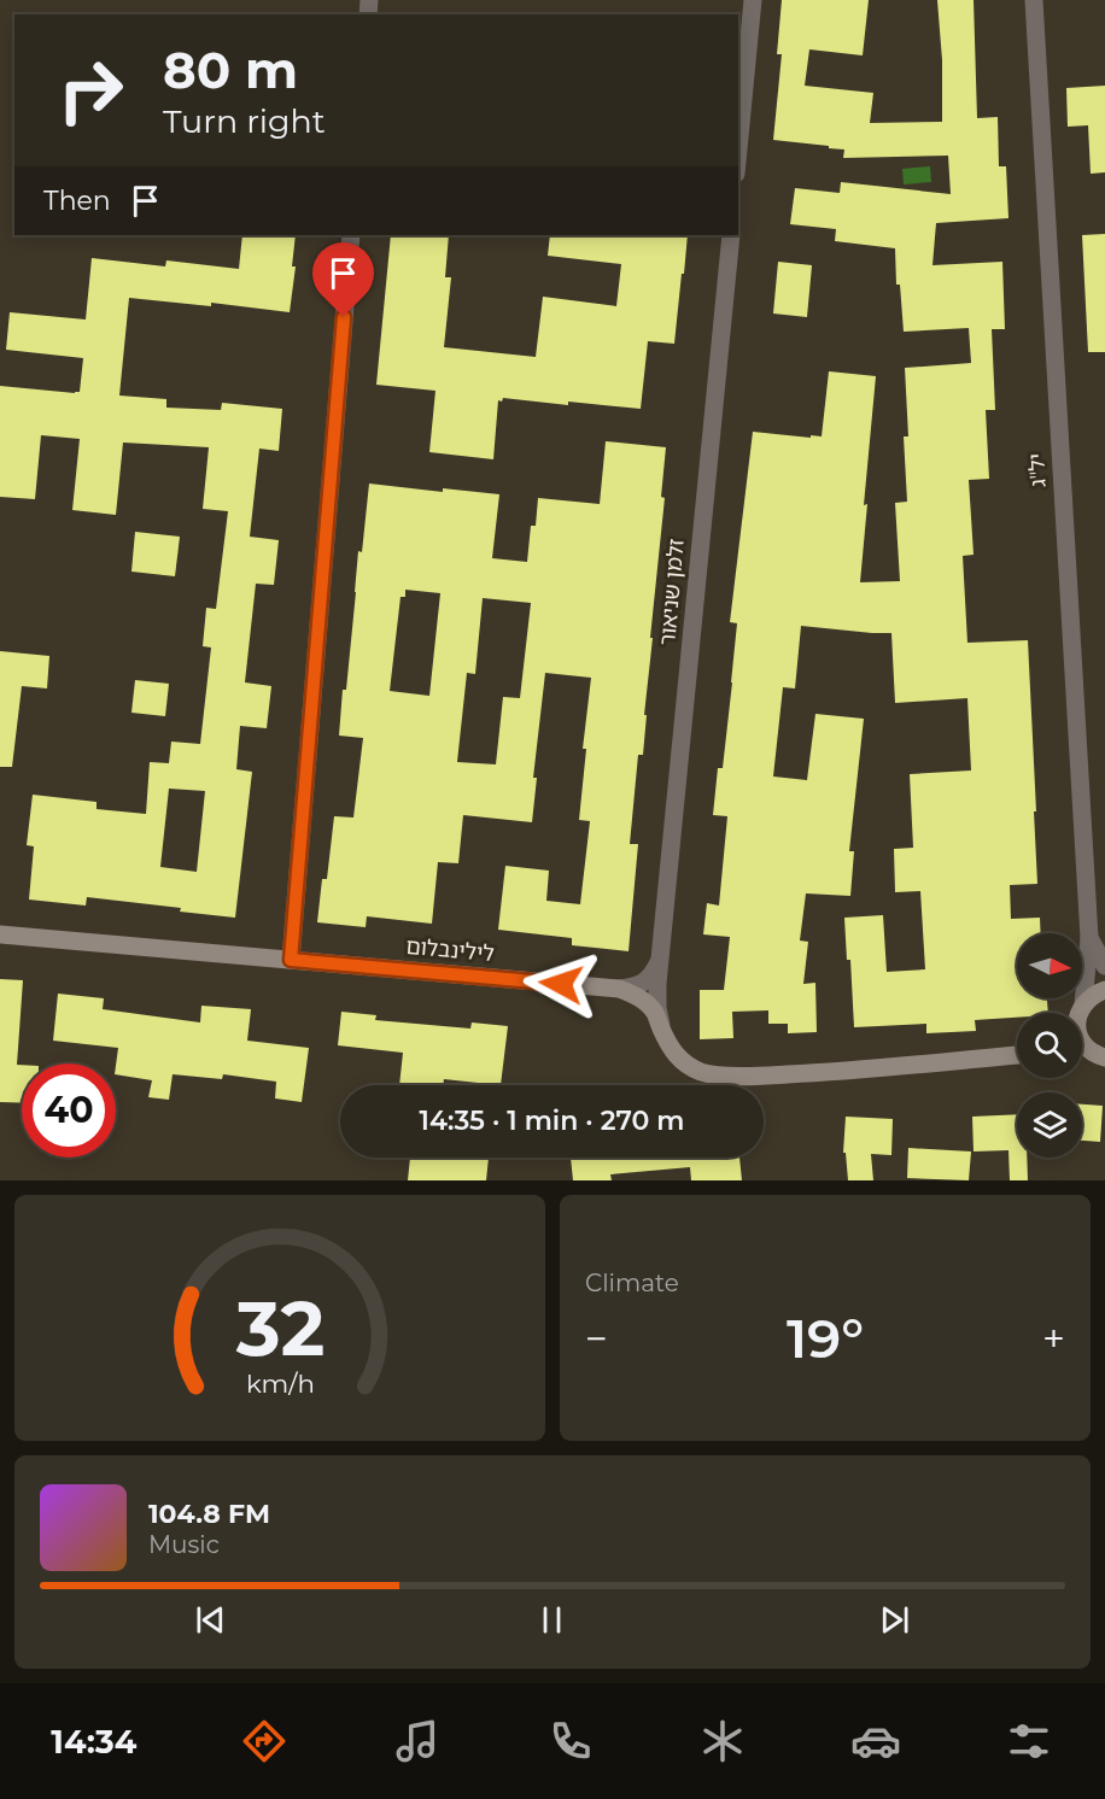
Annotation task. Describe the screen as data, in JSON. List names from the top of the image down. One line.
{"streets":{"street":["יל\"ג","זלמן שניאור","לילינבלום"]},"crossings":[["זלמן שניאור","לילינבלום"]],"north":"right","page":{"turn":["80 m","Turn right"],"then":"Then","limit":"40","trip":"14:35 · 1 min · 270 m","tile":"Climate","heat":["−","19°","+"],"song":["104.8 FM","Music"],"tabs":"14:34","gauge":["32","km/h"]}}
